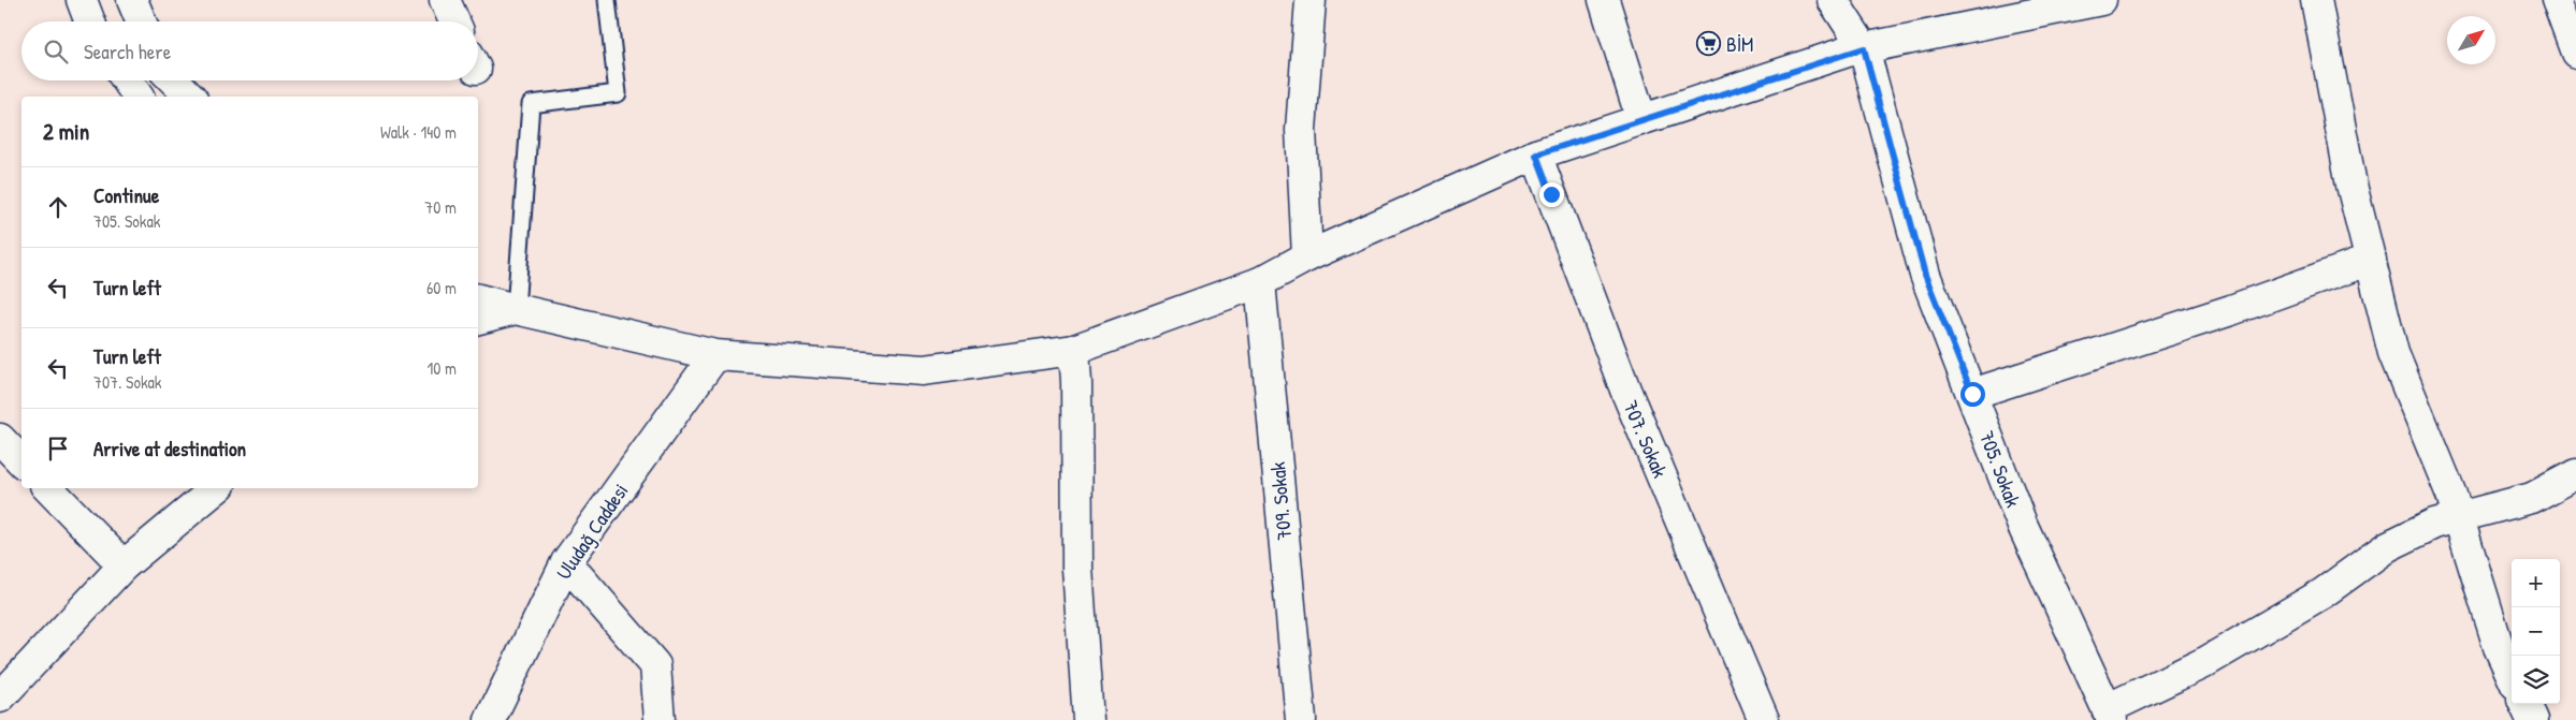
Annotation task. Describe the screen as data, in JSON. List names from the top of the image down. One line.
{"streets":{"street":["707. Sokak","705. Sokak","709. Sokak","Uludağ Caddesi"]},"places":{"supermarket":["BİM"]},"north":"top right","page":{"search":"Search here","heading":["2 min","Walk · 140 m"],"list":[["Continue","705. Sokak","70 m"],["Turn left","60 m"],["Turn left","707. Sokak","10 m"],"Arrive at destination"],"map_buttons":["+","−"]}}
